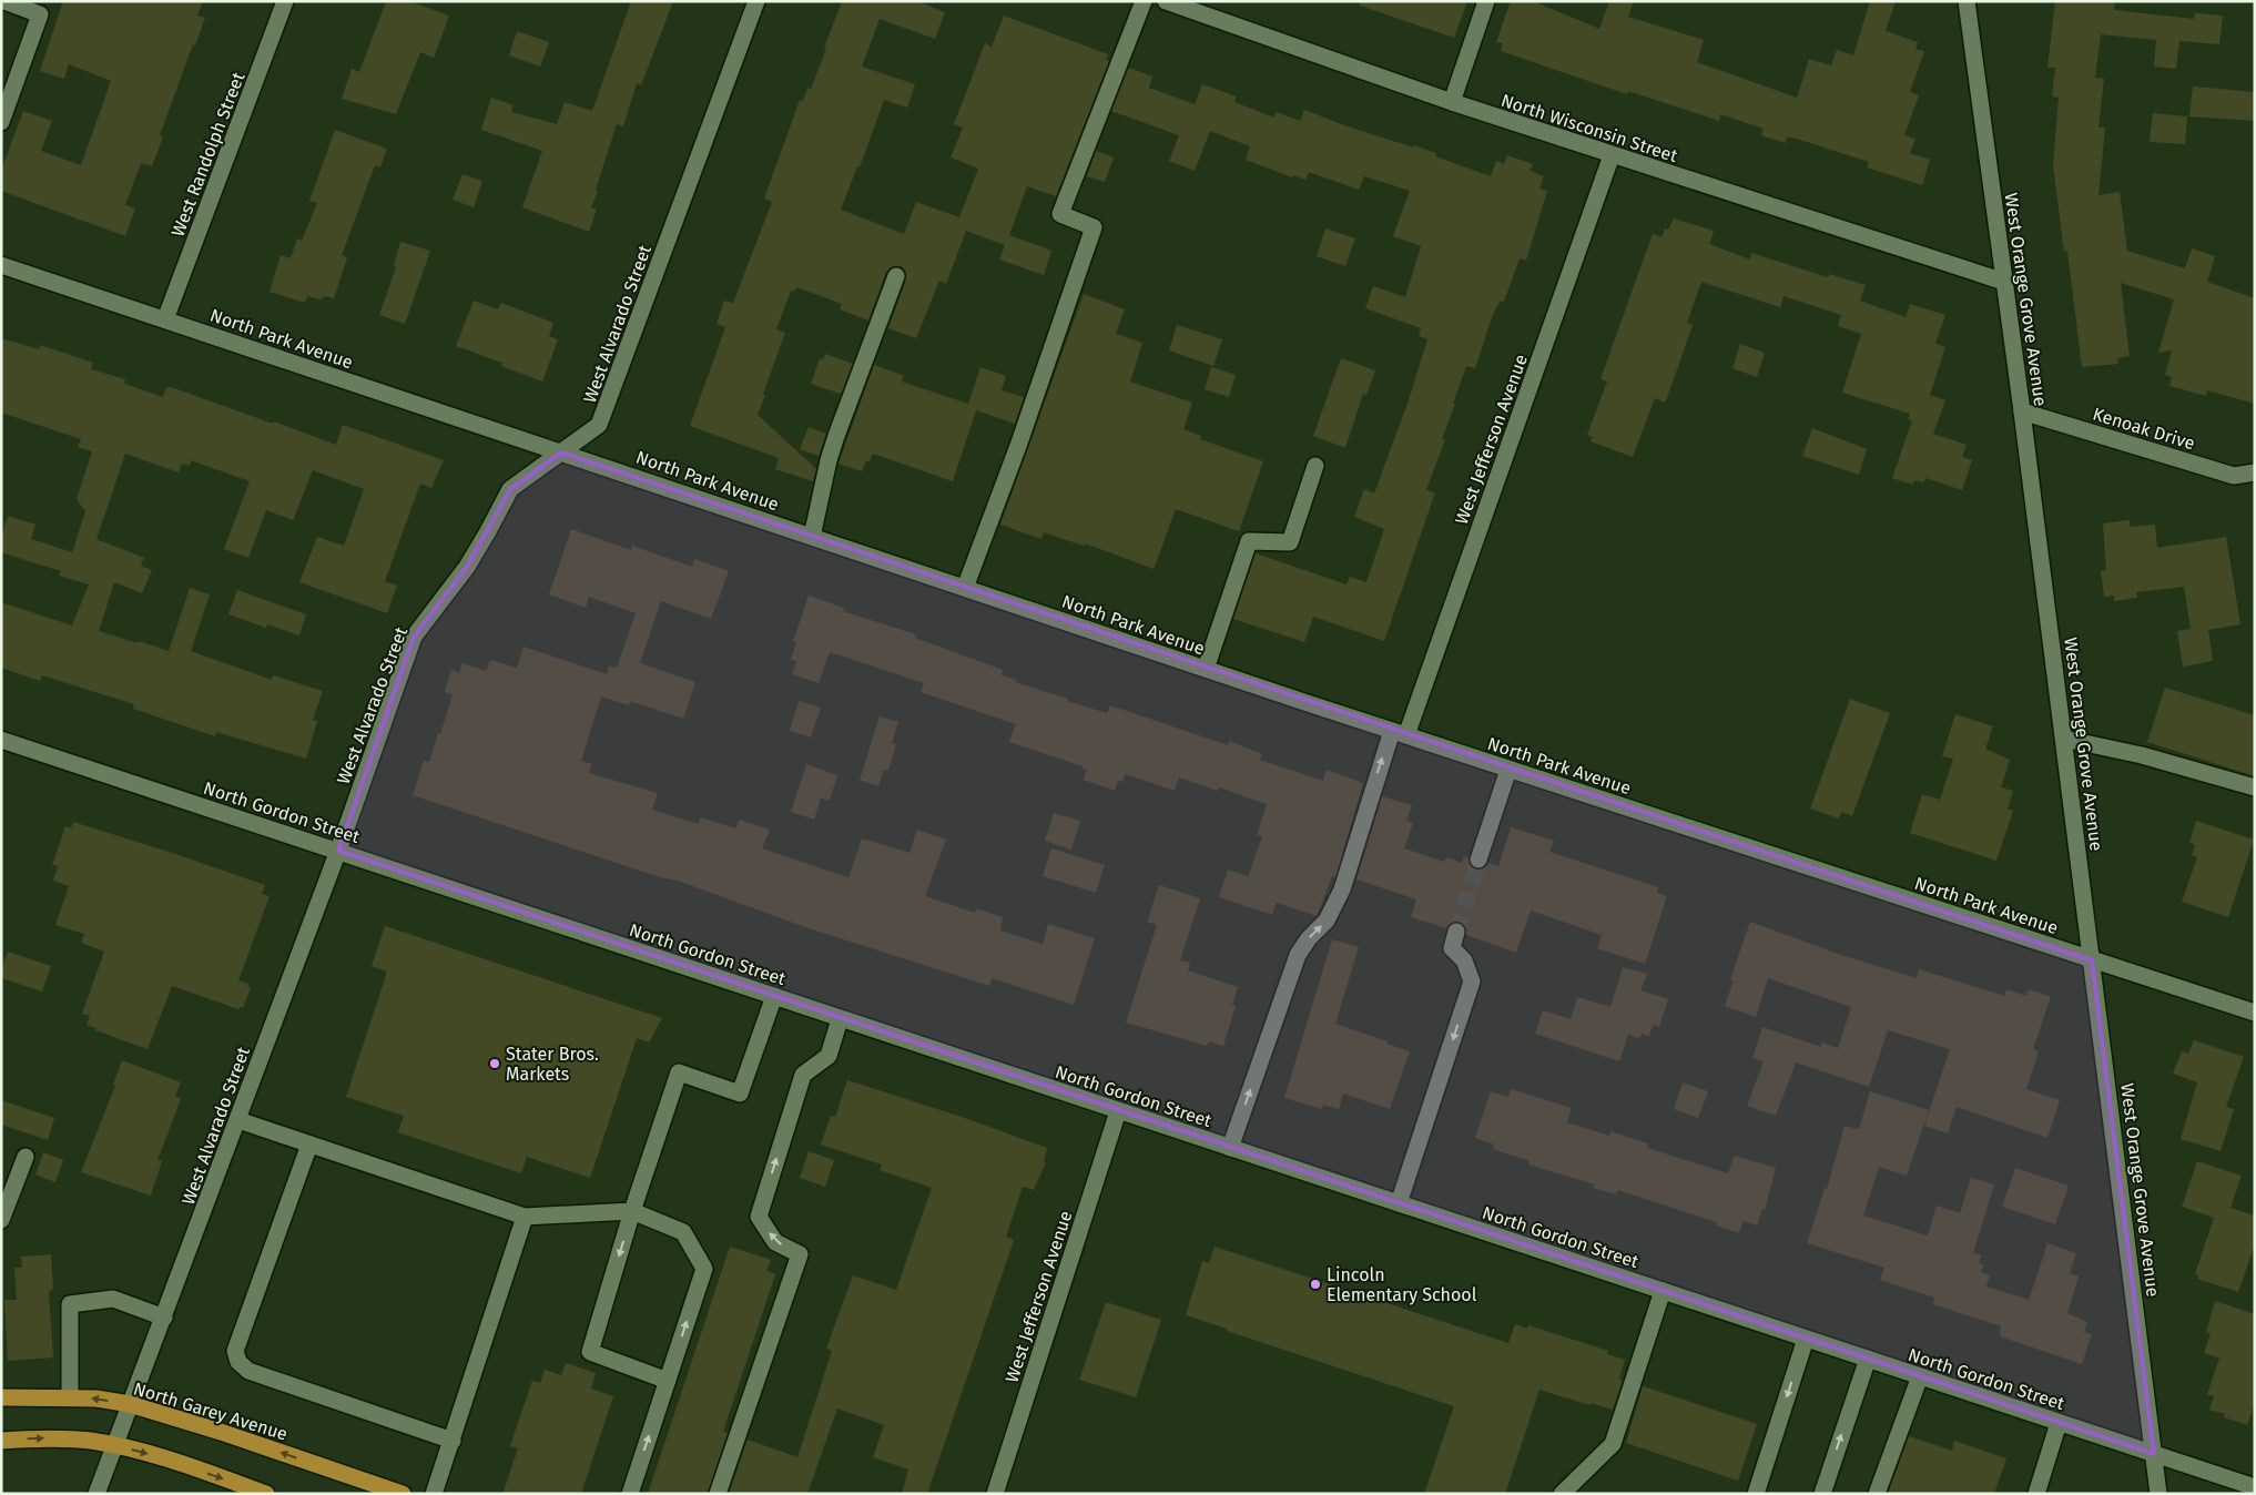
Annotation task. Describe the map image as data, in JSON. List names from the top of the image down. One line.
{"streets":{"main road":["North Garey Avenue"],"street":["North Wisconsin Street","West Randolph Street","West Orange Grove Avenue","West Alvarado Street","North Park Avenue","Kenoak Drive","West Jefferson Avenue","North Gordon Street"]},"crossings":[["North Wisconsin Street","West Orange Grove Avenue"],["North Wisconsin Street","West Jefferson Avenue"],["West Randolph Street","North Park Avenue"],["West Orange Grove Avenue","North Park Avenue"],["West Orange Grove Avenue","Kenoak Drive"],["West Orange Grove Avenue","North Gordon Street"],["West Alvarado Street","North Park Avenue"],["West Alvarado Street","North Gordon Street"],["West Alvarado Street","North Garey Avenue"],["North Park Avenue","West Jefferson Avenue"],["West Jefferson Avenue","North Gordon Street"]],"places":["Stater Bros. Markets","Lincoln Elementary School"]}
